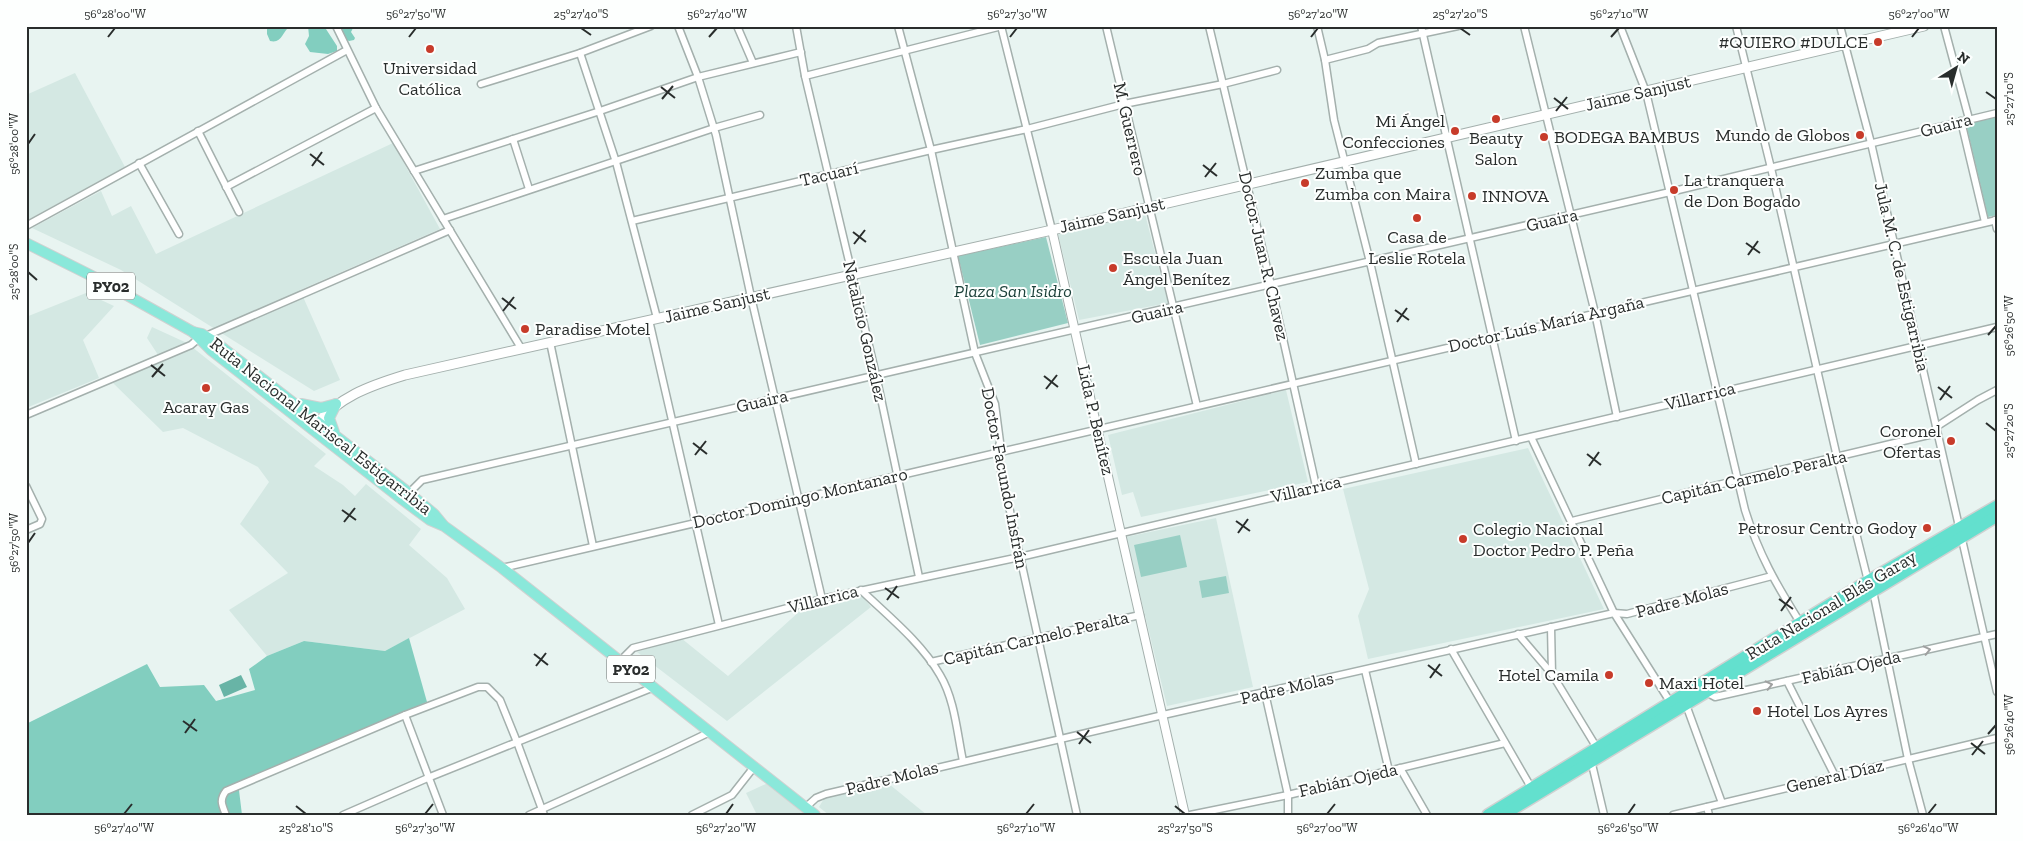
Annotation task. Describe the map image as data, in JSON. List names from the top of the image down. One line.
{"streets":{"highway":["Ruta Nacional Blás Garay"],"main road":["Jaime Sanjust","PY02","Ruta Nacional Mariscal Estigarribia"],"street":["Guaira","M. Guerrero","Tacuarí","Doctor Juan R. Chavez","Jula M. C. de Estigarribia","Doctor Luís María Argaña","Natalicio González","Villarrica","Lida P. Benítez","Capitán Carmelo Peralta","Doctor Facundo Insfrán","Doctor Domingo Montanaro","Padre Molas","Fabián Ojeda","General Díaz"]},"crossings":[["Jaime Sanjust","M. Guerrero"],["Jaime Sanjust","Doctor Juan R. Chavez"],["Jaime Sanjust","Jula M. C. de Estigarribia"],["Jaime Sanjust","Natalicio González"],["Jaime Sanjust","Lida P. Benítez"],["Jaime Sanjust","Ruta Nacional Mariscal Estigarribia"],["Jaime Sanjust","Doctor Facundo Insfrán"],["Guaira","M. Guerrero"],["Guaira","Doctor Juan R. Chavez"],["Guaira","Jula M. C. de Estigarribia"],["Guaira","Natalicio González"],["Guaira","Lida P. Benítez"],["Guaira","Ruta Nacional Mariscal Estigarribia"],["Guaira","Doctor Facundo Insfrán"],["M. Guerrero","Tacuarí"],["M. Guerrero","Doctor Luís María Argaña"],["Tacuarí","Doctor Juan R. Chavez"],["Tacuarí","Natalicio González"],["Tacuarí","Lida P. Benítez"],["Tacuarí","Doctor Facundo Insfrán"],["Doctor Juan R. Chavez","Doctor Luís María Argaña"],["Doctor Juan R. Chavez","Villarrica"],["Jula M. C. de Estigarribia","Doctor Luís María Argaña"],["Jula M. C. de Estigarribia","Villarrica"],["Jula M. C. de Estigarribia","Capitán Carmelo Peralta"],["Jula M. C. de Estigarribia","Ruta Nacional Blás Garay"],["Jula M. C. de Estigarribia","Fabián Ojeda"],["Doctor Luís María Argaña","Lida P. Benítez"],["Doctor Luís María Argaña","Doctor Domingo Montanaro"],["Natalicio González","Villarrica"],["Natalicio González","Doctor Domingo Montanaro"],["Villarrica","Lida P. Benítez"],["Villarrica","Ruta Nacional Mariscal Estigarribia"],["Villarrica","Doctor Facundo Insfrán"],["Lida P. Benítez","Capitán Carmelo Peralta"],["Lida P. Benítez","Doctor Domingo Montanaro"],["Lida P. Benítez","Padre Molas"],["Ruta Nacional Mariscal Estigarribia","Doctor Domingo Montanaro"],["Ruta Nacional Mariscal Estigarribia","Padre Molas"],["Capitán Carmelo Peralta","Doctor Facundo Insfrán"],["Doctor Facundo Insfrán","Doctor Domingo Montanaro"],["Doctor Facundo Insfrán","Padre Molas"],["Ruta Nacional Blás Garay","Fabián Ojeda"]],"parks":["Plaza San Isidro"],"places":["#QUIERO #DULCE","Universidad Católica","Beauty Salon","Mi Ángel Confecciones","Mundo de Globos","BODEGA BAMBUS","Zumba que Zumba con Maira","La tranquera de Don Bogado","INNOVA","Casa de Leslie Rotela","Escuela Juan Ángel Benítez","Paradise Motel","Acaray Gas","Coronel Ofertas","Petrosur Centro Godoy","Colegio Nacional Doctor Pedro P. Peña","Hotel Camila","Maxi Hotel","Hotel Los Ayres"],"north":"top right","coordinates":["56°28'00\"W","56°27'50\"W","25°27'40\"S","56°27'40\"W","56°27'30\"W","56°27'20\"W","25°27'20\"S","56°27'10\"W","56°27'00\"W","25°27'10\"S","25°28'00\"S","56°26'50\"W","56°26'40\"W","25°28'10\"S","25°27'50\"S"]}
